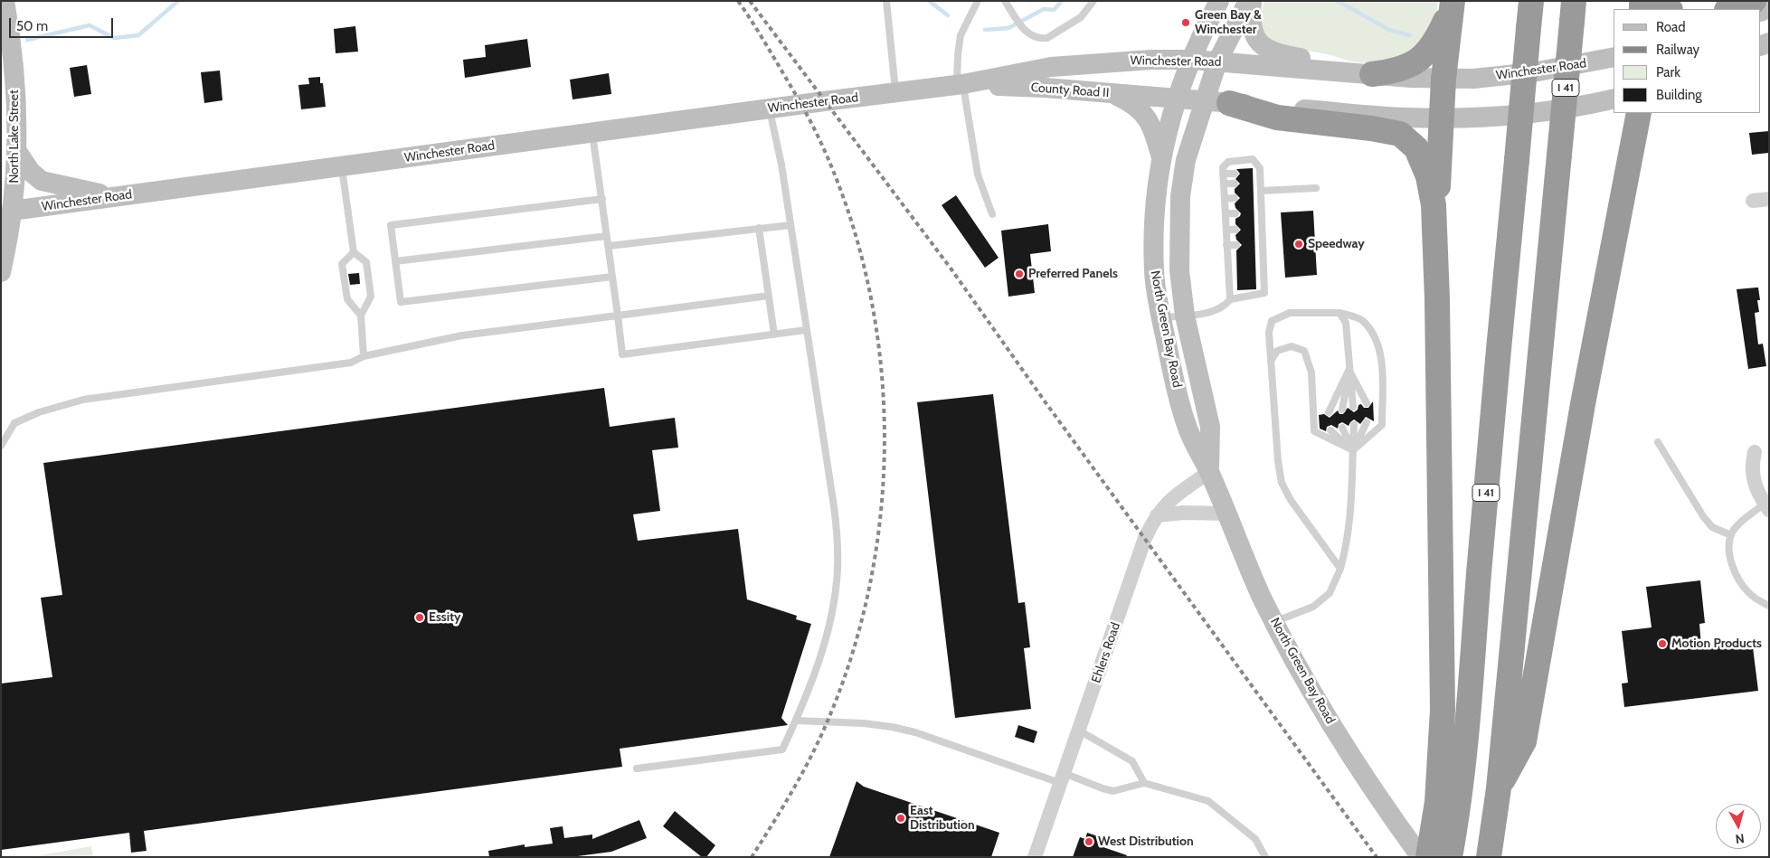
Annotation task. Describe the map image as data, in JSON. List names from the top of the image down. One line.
{"streets":{"highway":["I 41"],"main road":["Winchester Road","County Road II","North Lake Street","North Green Bay Road"],"street":["Ehlers Road"]},"crossings":[["Winchester Road","County Road II"],["Winchester Road","North Lake Street"],["Winchester Road","North Green Bay Road"],["County Road II","North Green Bay Road"],["North Green Bay Road","Ehlers Road"]],"places":["Green Bay & Winchester","Speedway","Preferred Panels","Essity","Motion Products","East Distribution","West Distribution"],"legend":["Road","Railway","Park","Building"],"scale_bar":"50 m","north":"bottom"}
